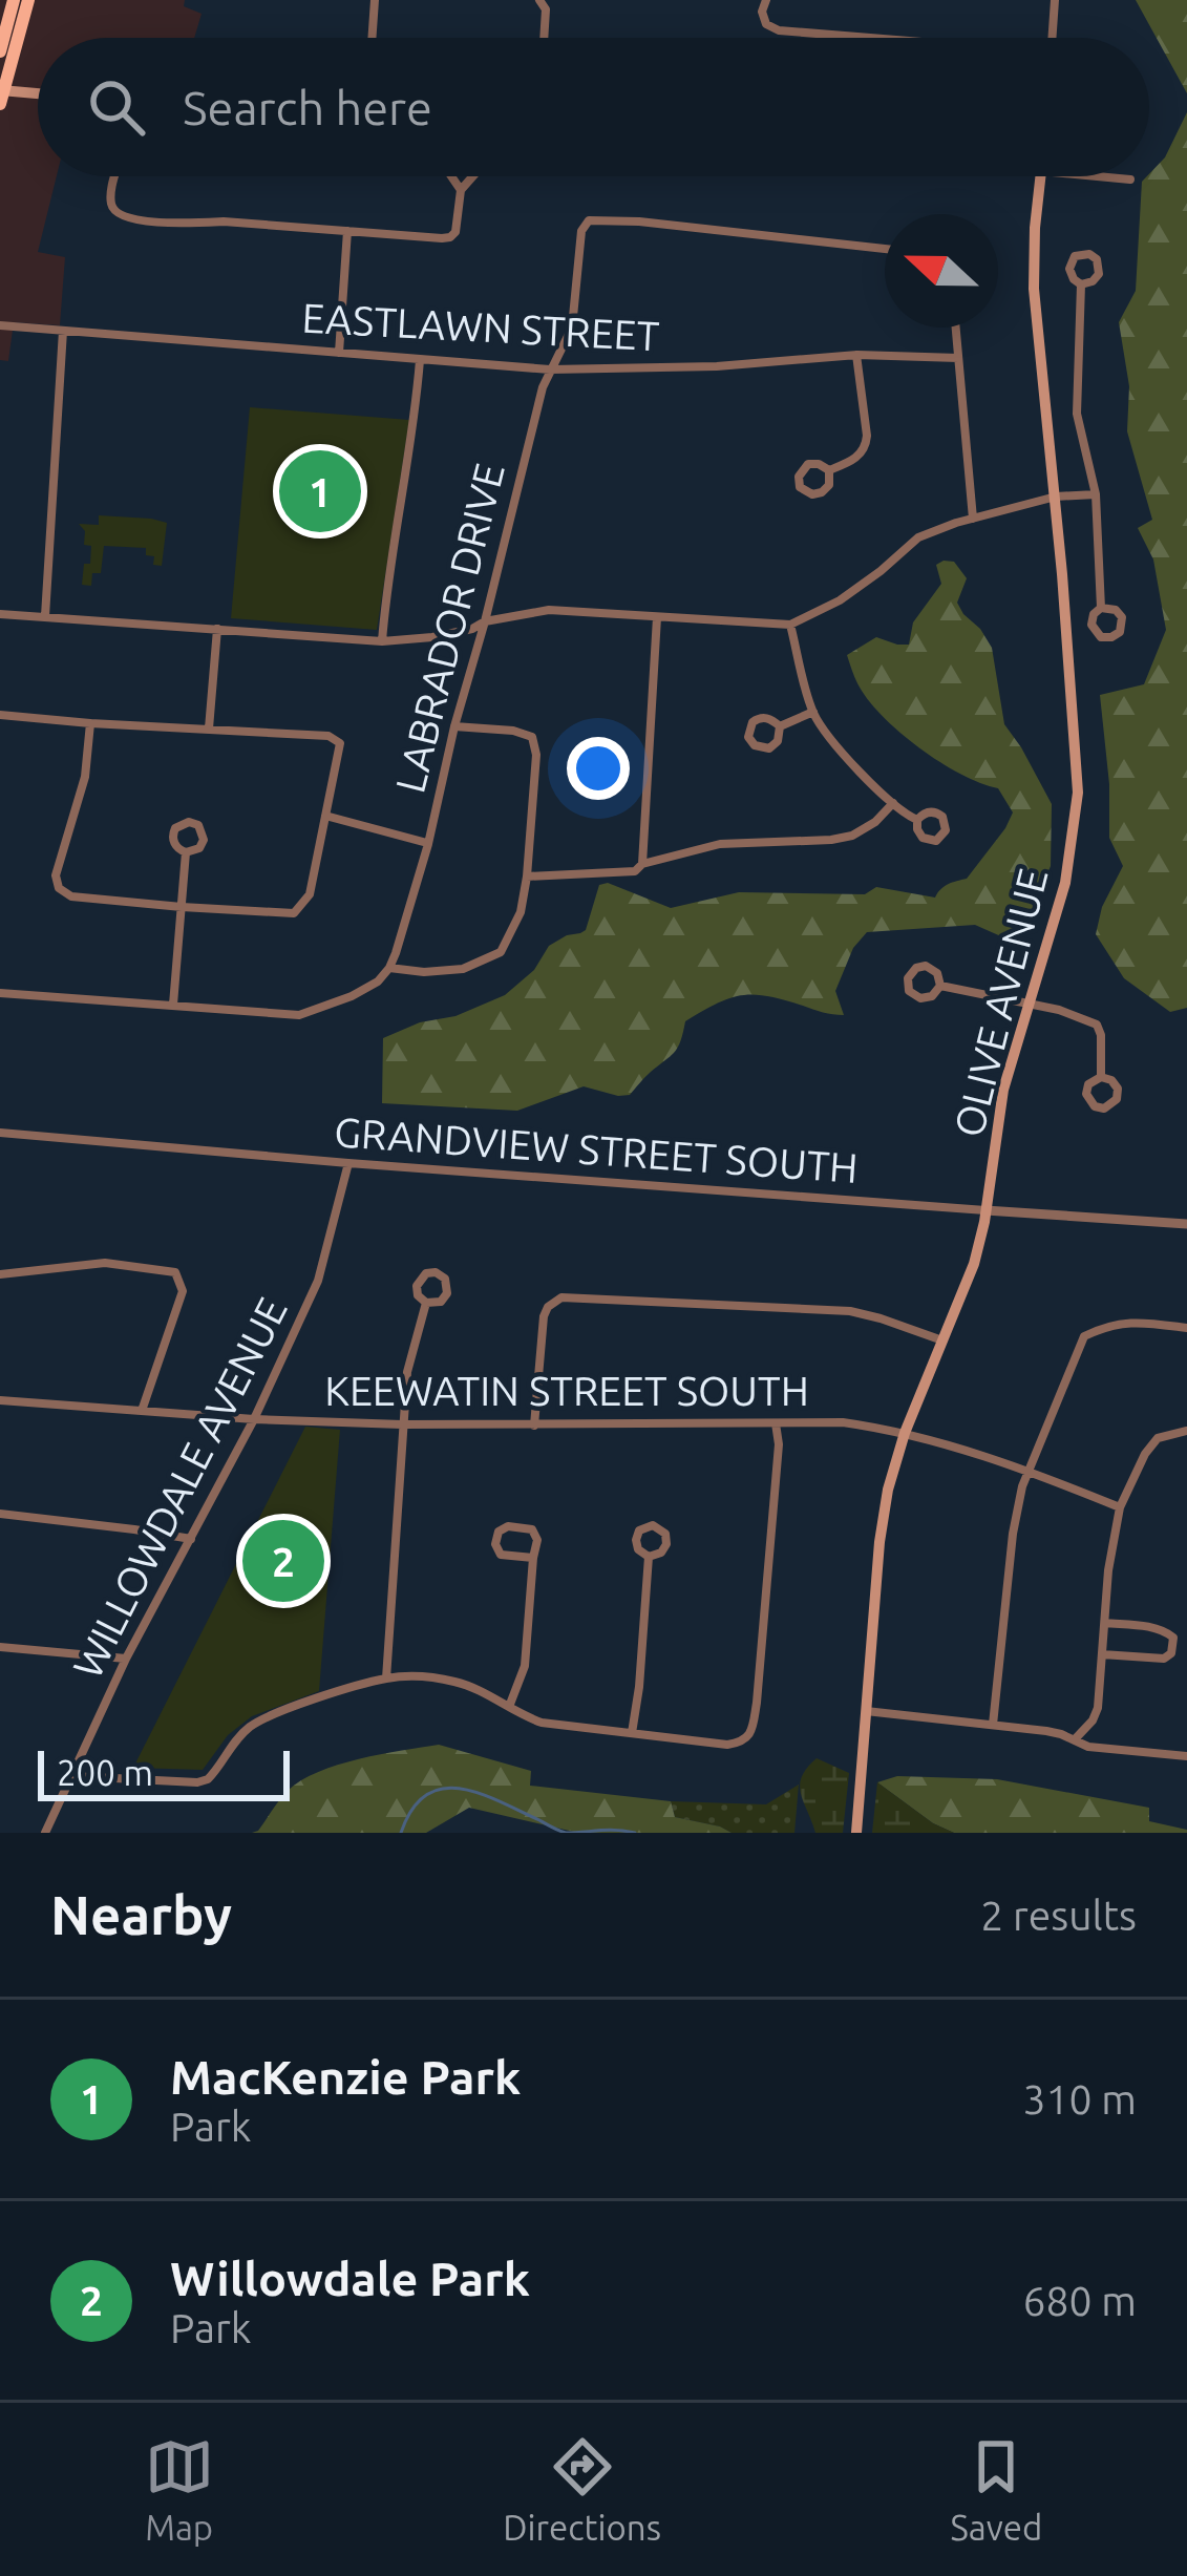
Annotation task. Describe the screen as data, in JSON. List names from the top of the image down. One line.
{"streets":{"main road":["OLIVE AVENUE"],"street":["EASTLAWN STREET","LABRADOR DRIVE","GRANDVIEW STREET SOUTH","KEEWATIN STREET SOUTH","WILLOWDALE AVENUE"]},"crossings":[["EASTLAWN STREET","LABRADOR DRIVE"],["OLIVE AVENUE","GRANDVIEW STREET SOUTH"],["OLIVE AVENUE","KEEWATIN STREET SOUTH"],["GRANDVIEW STREET SOUTH","WILLOWDALE AVENUE"],["KEEWATIN STREET SOUTH","WILLOWDALE AVENUE"]],"scale_bar":"200 m","north":"left","page":{"search":"Search here","pins":["1","2"],"scale":"200 m","heading":["Nearby","2 results"],"list":[{"mark":"1","name":"MacKenzie Park","note":"Park","value":"310 m"},{"mark":"2","name":"Willowdale Park","note":"Park","value":"680 m"}],"nav":["Map","Directions","Saved"]}}
